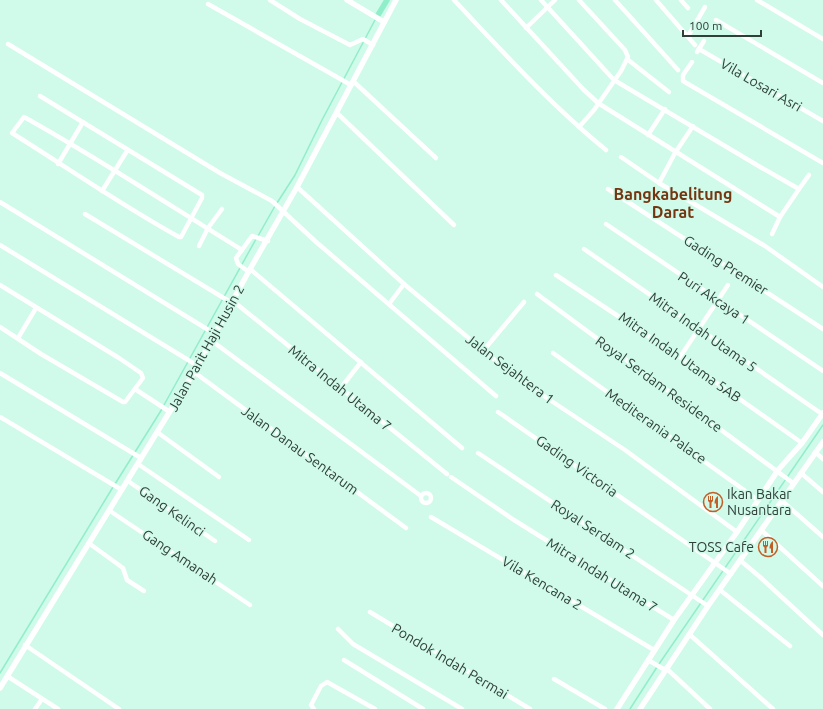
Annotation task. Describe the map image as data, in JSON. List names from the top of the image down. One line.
{"streets":{"street":["Vila Losari Asri","Gading Premier","Puri Akcaya 1","Mitra Indah Utama 5","Jalan Parit Haji Husin 2","Mitra Indah Utama 5AB","Jalan Sejahtera 1","Royal Serdam Residence","Mitra Indah Utama 7","Mediterania Palace","Jalan Danau Sentarum","Gading Victoria","Gang Kelinci","Royal Serdam 2","Gang Amanah","Vila Kencana 2","Pondok Indah Permai"]},"crossings":[["Jalan Parit Haji Husin 2","Jalan Sejahtera 1"],["Jalan Parit Haji Husin 2","Mitra Indah Utama 7"],["Jalan Parit Haji Husin 2","Jalan Danau Sentarum"],["Jalan Parit Haji Husin 2","Gang Kelinci"],["Jalan Parit Haji Husin 2","Gang Amanah"]],"districts":["Bangkabelitung Darat"],"places":{"restaurant":["Ikan Bakar Nusantara","TOSS Cafe"]},"scale_bar":"100 m"}
